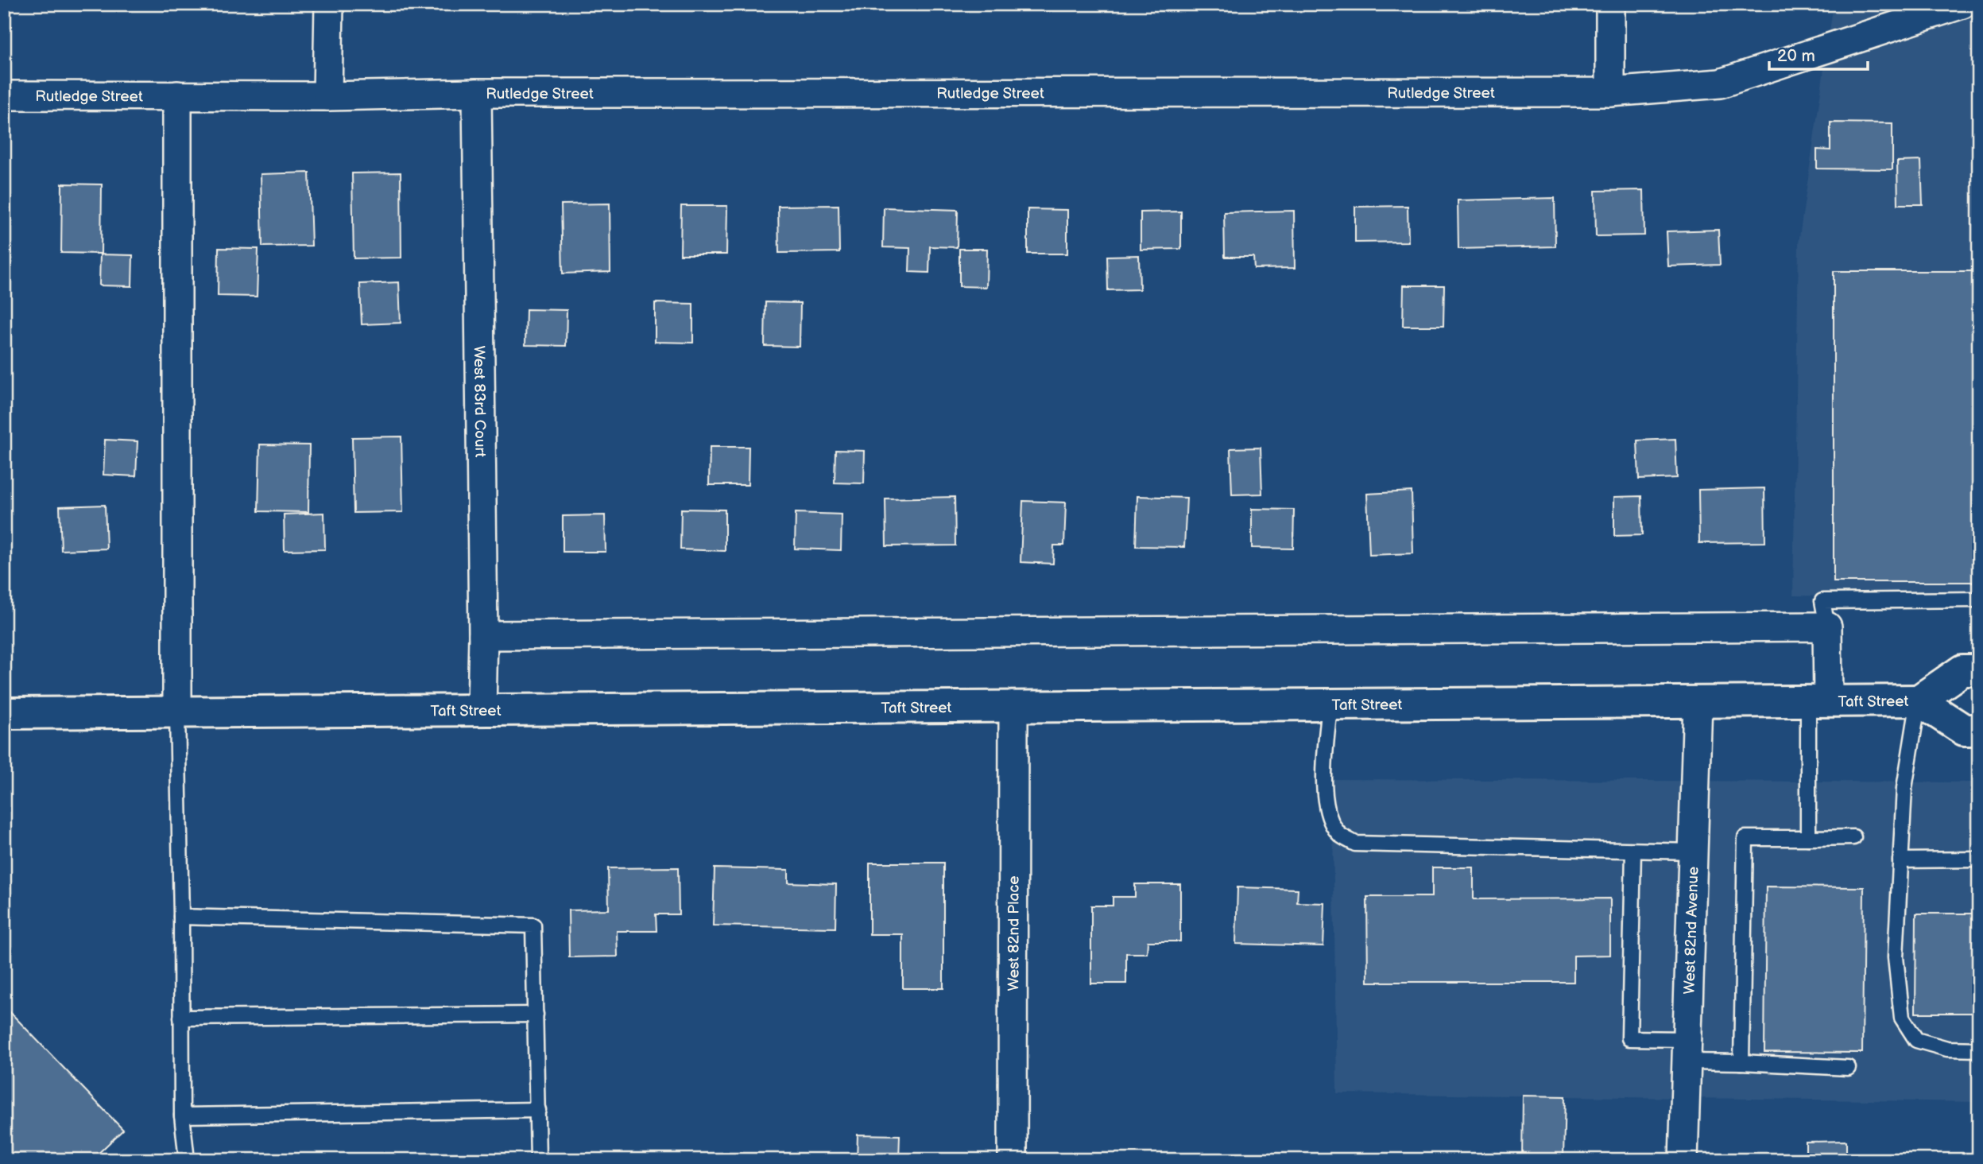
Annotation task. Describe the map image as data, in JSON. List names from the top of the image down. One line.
{"streets":{"main road":["Taft Street"],"street":["Rutledge Street","West 83rd Court","West 82nd Avenue","West 82nd Place"]},"crossings":[["Rutledge Street","West 83rd Court"],["West 83rd Court","Taft Street"],["Taft Street","West 82nd Avenue"],["Taft Street","West 82nd Place"]],"scale_bar":"20 m"}
